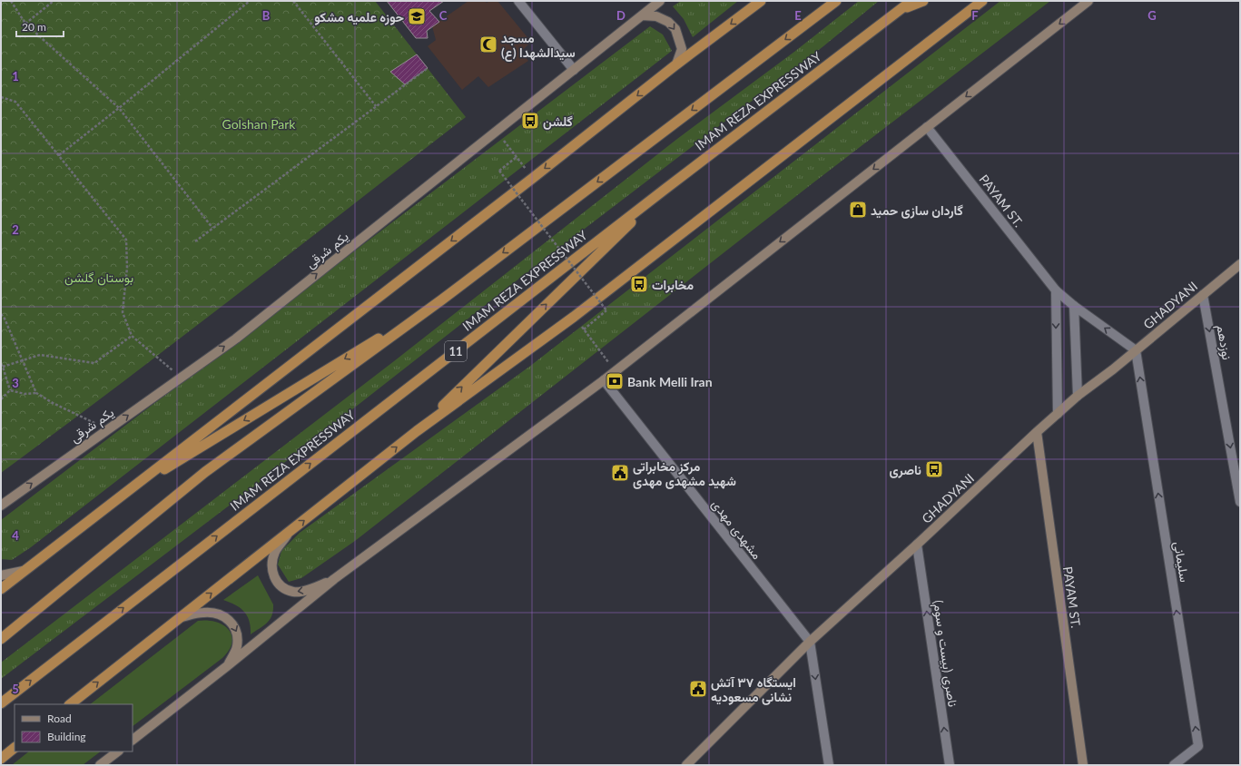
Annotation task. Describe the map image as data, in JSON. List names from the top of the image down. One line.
{"streets":{"highway":["IMAM REZA EXPRESSWAY","11"],"main road":["PAYAM ST.","یکم شرقی","GHADYANI"],"street":["نوزدهم","مشهدی مهدی","سلیمانی","ناصری (بیست و سوم)"]},"crossings":[["PAYAM ST.","GHADYANI"],["PAYAM ST.","سلیمانی"],["GHADYANI","نوزدهم"],["GHADYANI","مشهدی مهدی"],["GHADYANI","سلیمانی"],["GHADYANI","ناصری (بیست و سوم)"]],"one_way":["یکم شرقی","نوزدهم","سلیمانی","ناصری (بیست و سوم)"],"parks":["Golshan Park","بوستان گلشن"],"places":{"school or university":["حوزه علمیه مشکو"],"mosque":["مسجد سیدالشهدا (ع)"],"bus stop":["گلشن","مخابرات","ناصری"],"shop":["گاردان سازی حمید"],"bank":["Bank Melli Iran"],"public building":["مرکز مخابراتی شهید مشهدی مهدی","ایستگاه ۳۷ آتش نشانی مسعودیه"]},"legend":["Road","Building"],"scale_bar":"20 m","grid":{"columns":["B","C","D","E","F","G"],"rows":["1","2","3","4","5"]}}
